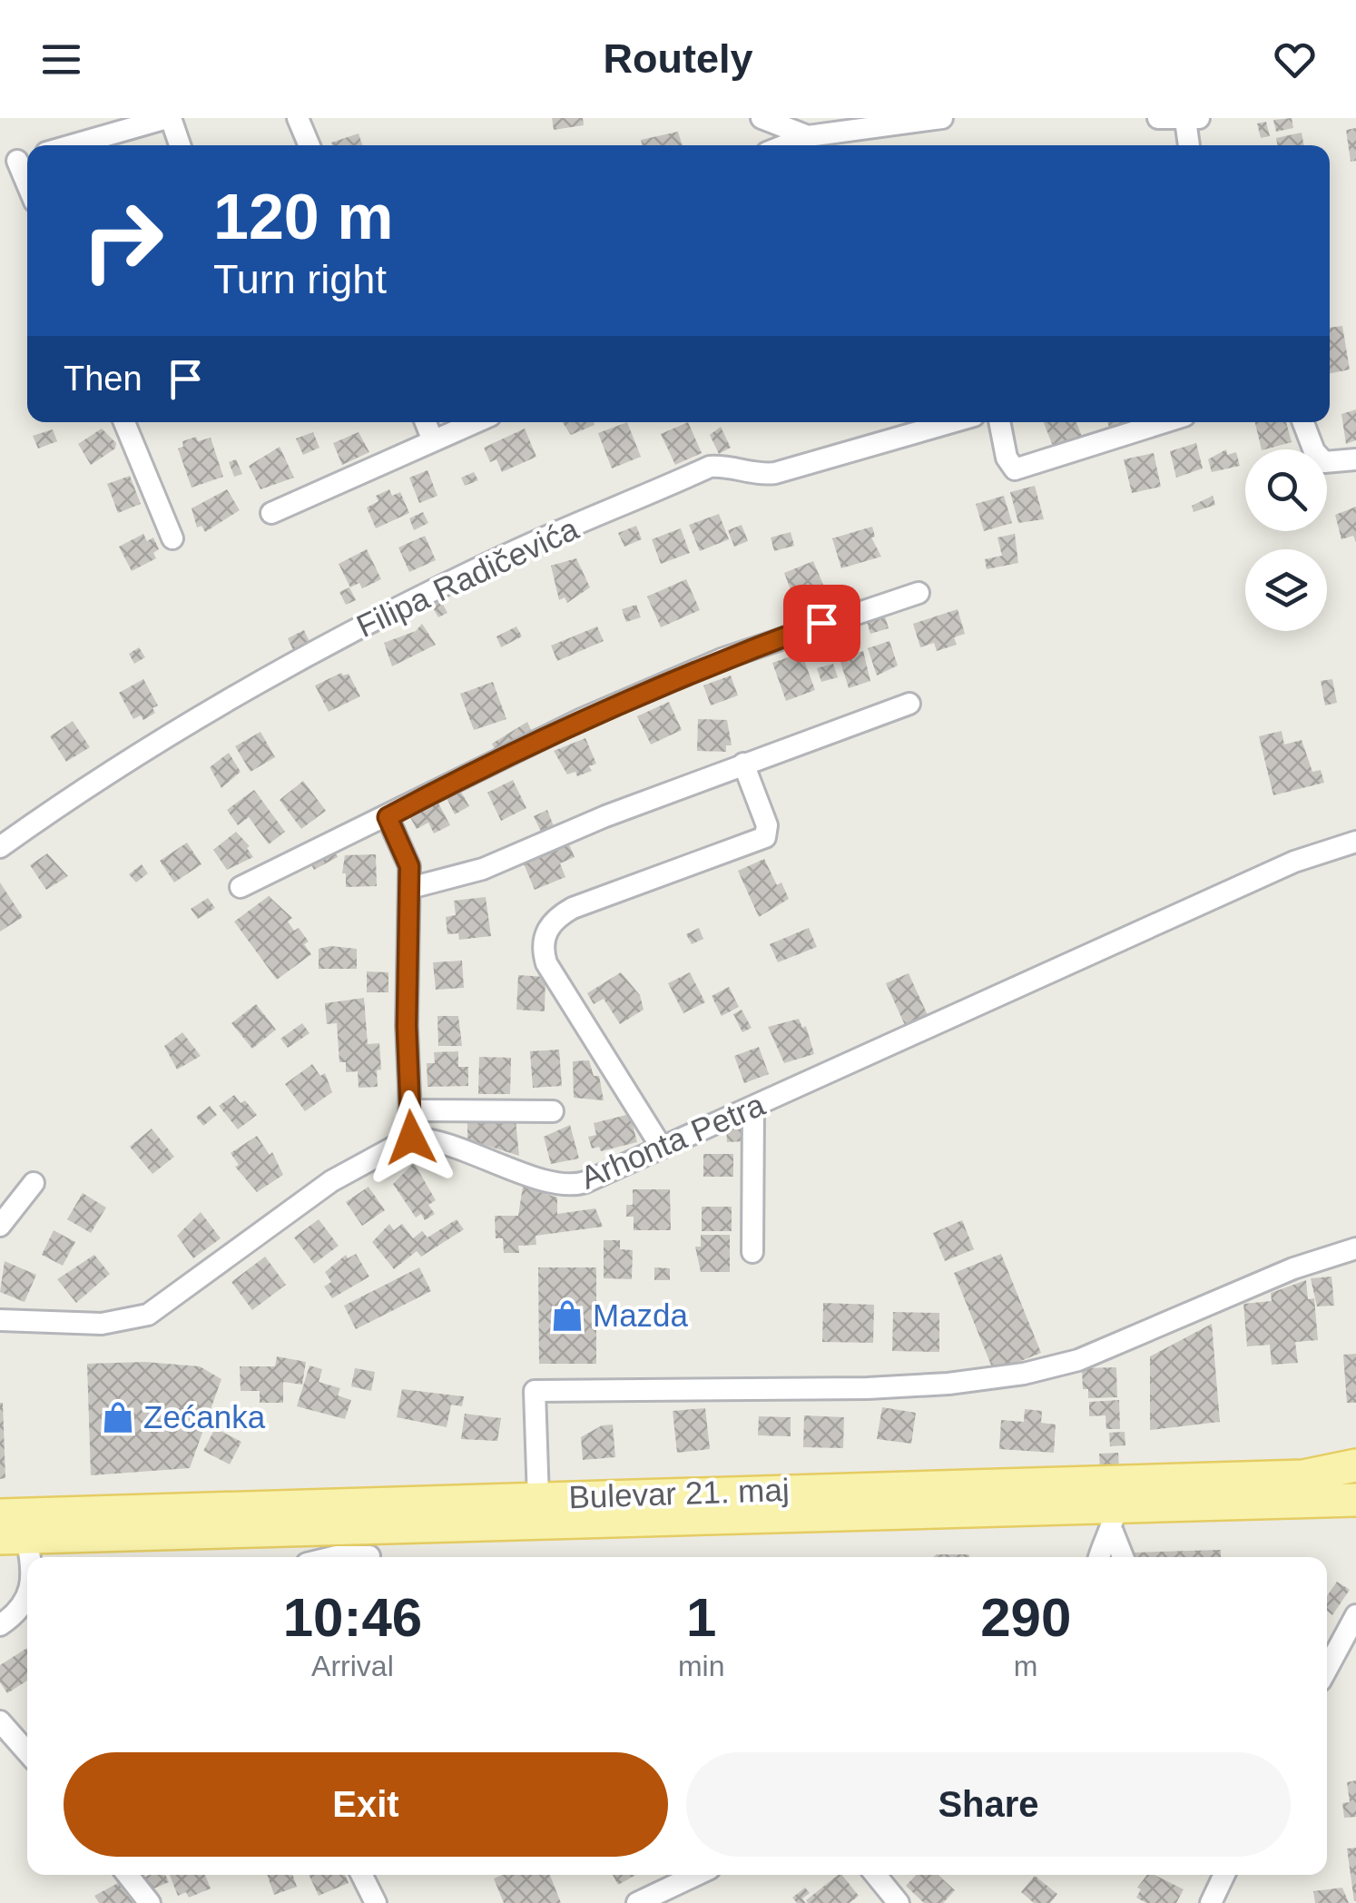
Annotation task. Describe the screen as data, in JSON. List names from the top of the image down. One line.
{"streets":{"main road":["Bulevar 21. maj"],"street":["Filipa Radičevića","Arhonta Petra"]},"places":{"shop":["Mazda","Zećanka"]},"page":{"header":"Routely","turn":["120 m","Turn right"],"then":"Then","eta":["10:46","Arrival","1","min","290","m"],"buttons":["Exit","Share"]}}
